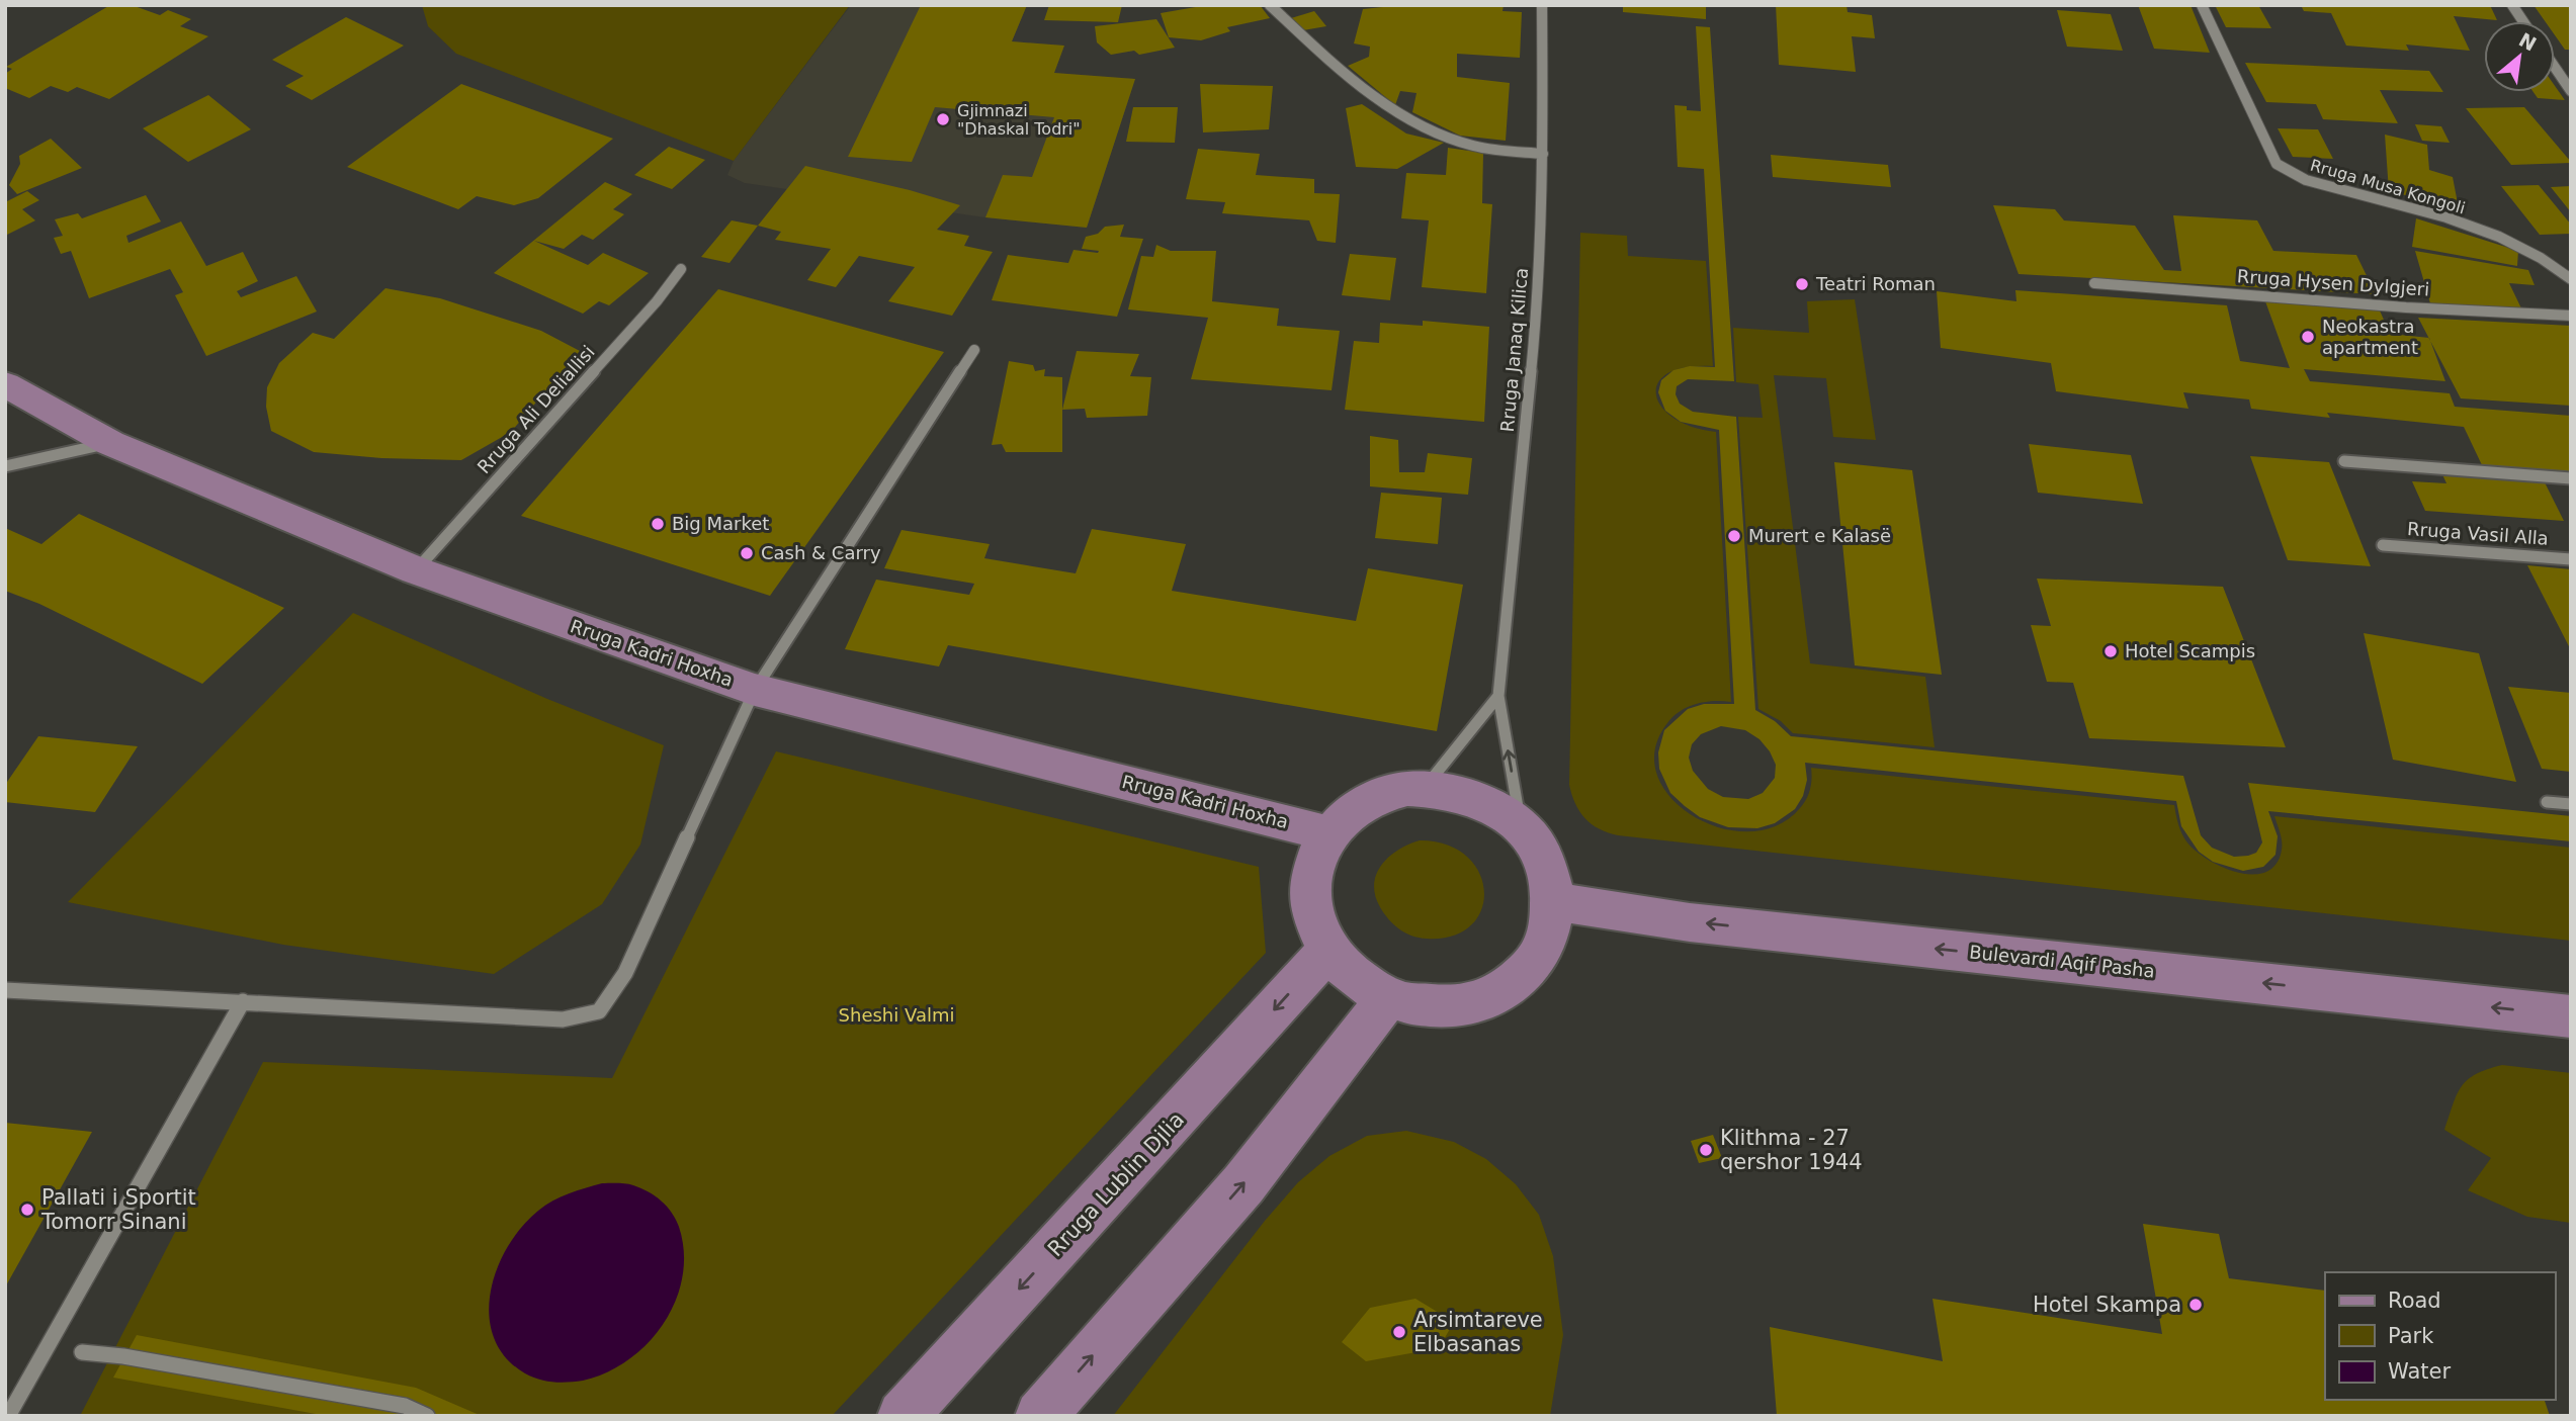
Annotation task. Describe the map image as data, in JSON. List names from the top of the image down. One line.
{"streets":{"main road":["Rruga Kadri Hoxha","Bulevardi Aqif Pasha","Rruga Lublin Djlia"],"street":["Rruga Musa Kongoli","Rruga Hysen Dylgjeri","Rruga Janaq Kilica","Rruga Ali Deliallisi","Rruga Vasil Alla"]},"crossings":[["Rruga Janaq Kilica","Rruga Kadri Hoxha"],["Rruga Janaq Kilica","Bulevardi Aqif Pasha"],["Rruga Janaq Kilica","Rruga Lublin Djlia"],["Rruga Ali Deliallisi","Rruga Kadri Hoxha"],["Rruga Kadri Hoxha","Bulevardi Aqif Pasha"],["Rruga Kadri Hoxha","Rruga Lublin Djlia"],["Bulevardi Aqif Pasha","Rruga Lublin Djlia"]],"one_way":["Bulevardi Aqif Pasha"],"parks":["Sheshi Valmi"],"places":["Gjimnazi \"Dhaskal Todri\"","Teatri Roman","Neokastra apartment","Big Market","Murert e Kalasë","Cash & Carry","Hotel Scampis","Klithma - 27 qershor 1944","Pallati i Sportit Tomorr Sinani","Hotel Skampa","Arsimtareve Elbasanas"],"legend":["Road","Park","Water"],"north":"top right"}
